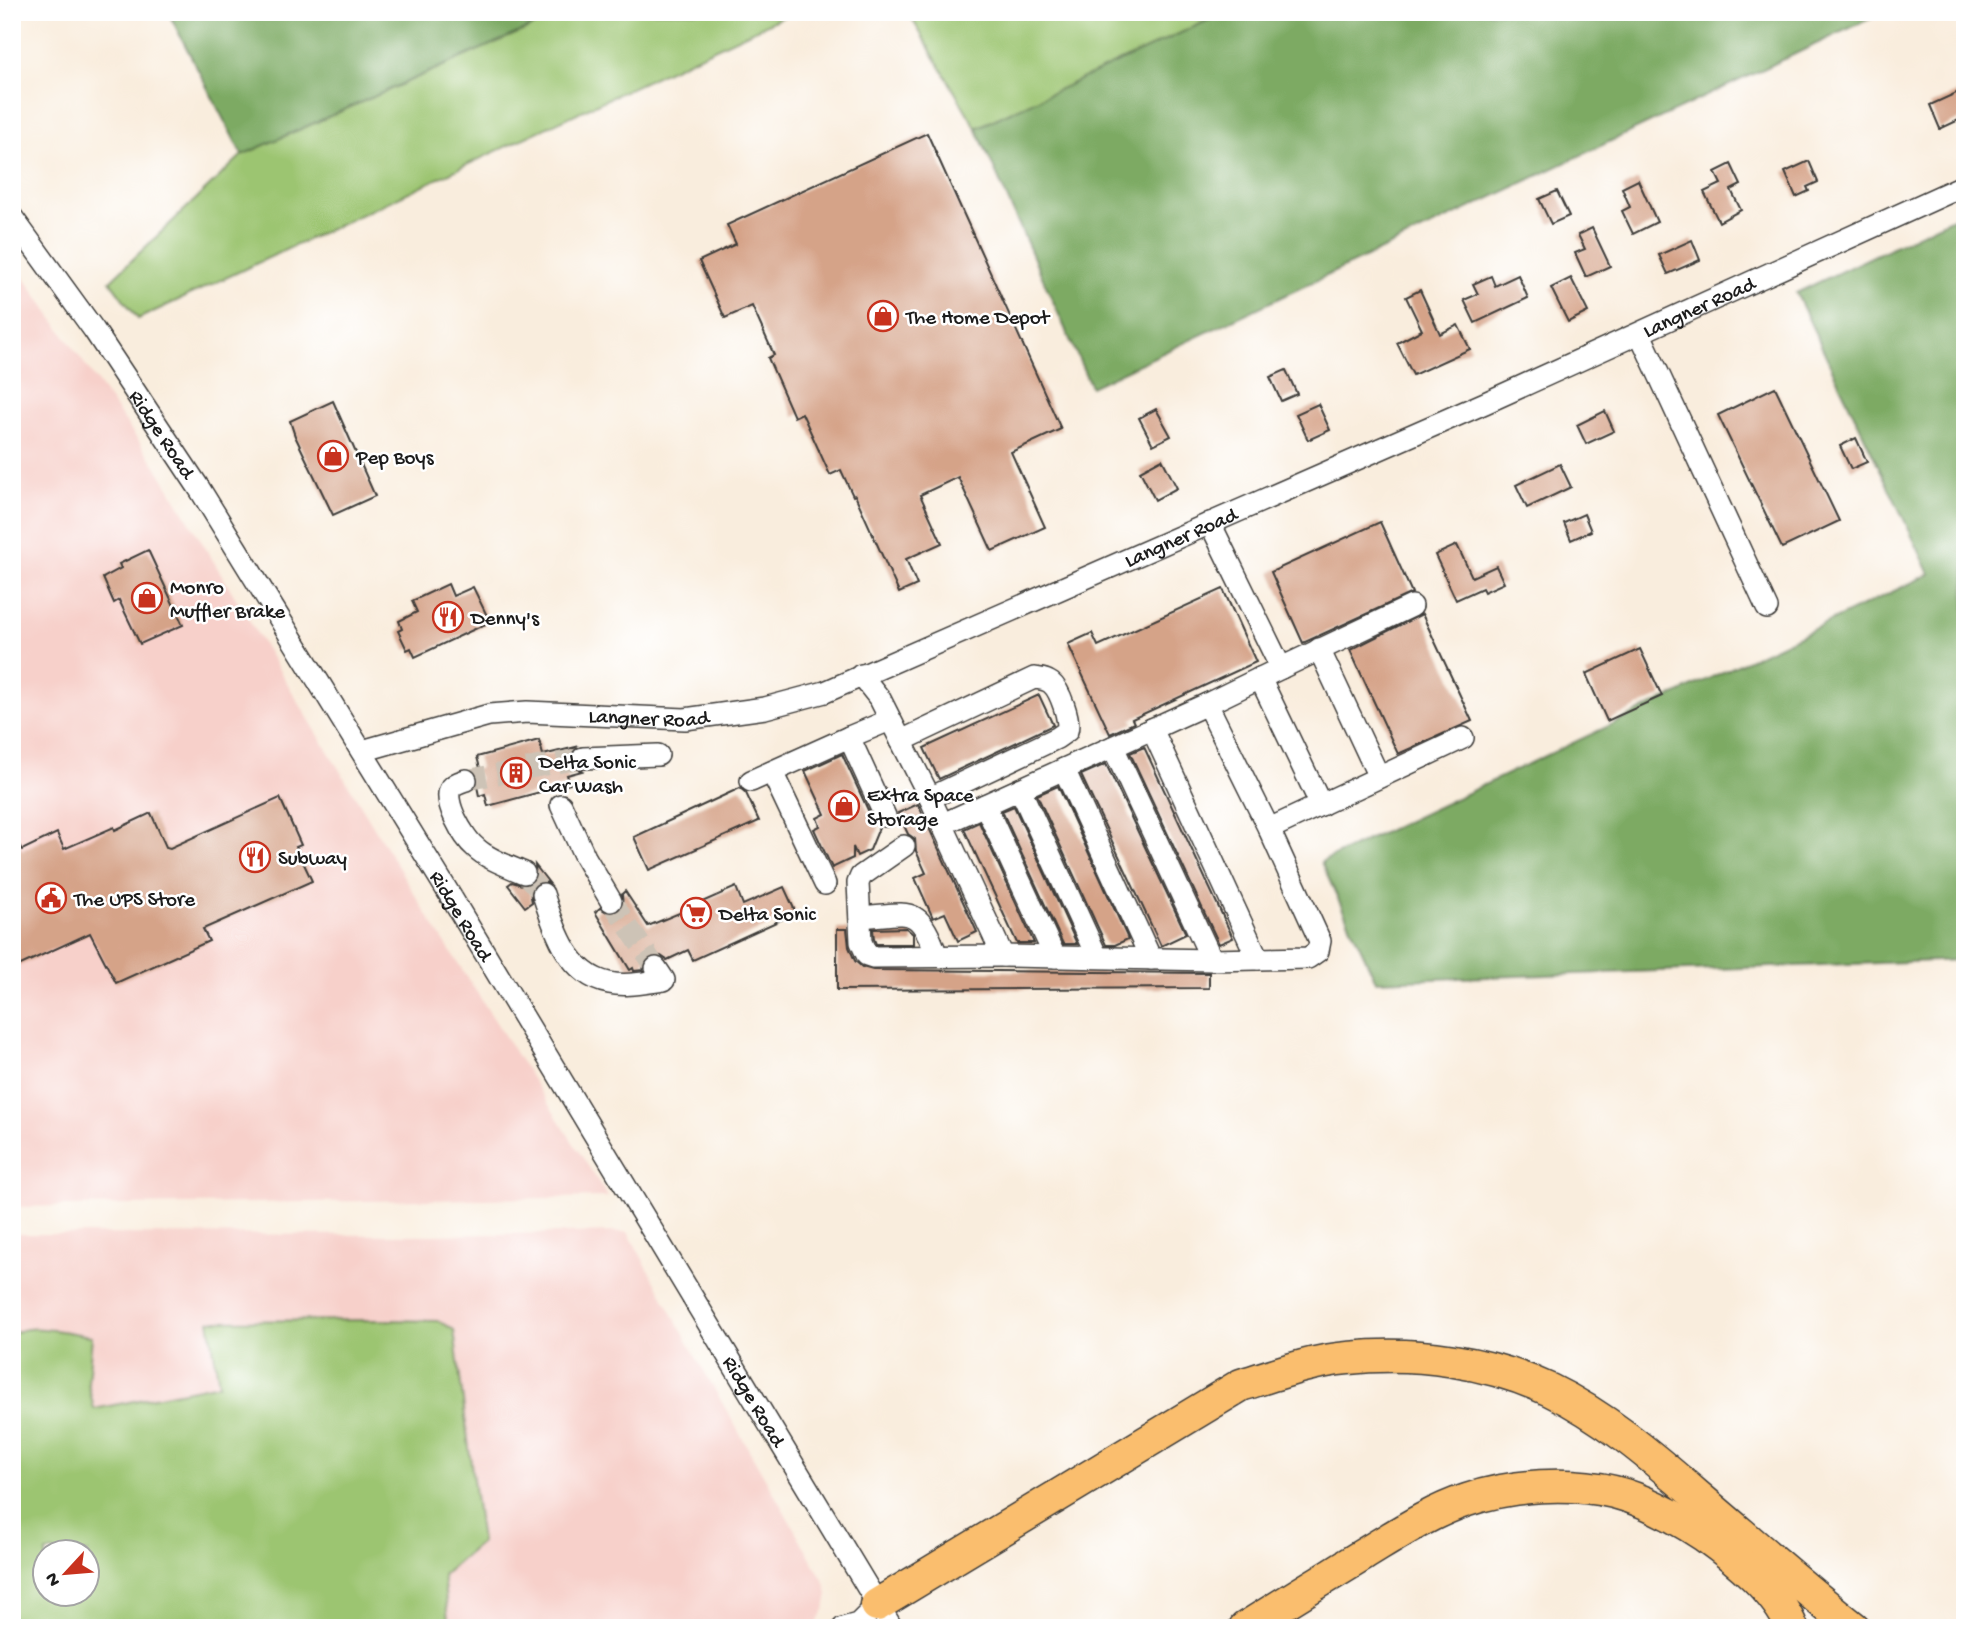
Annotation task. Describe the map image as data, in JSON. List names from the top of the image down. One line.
{"streets":{"street":["Langner Road","Ridge Road"]},"crossings":[["Langner Road","Ridge Road"]],"places":{"shop":["The Home Depot","Pep Boys","Monro Muffler Brake","Extra Space Storage"],"restaurant":["Denny's","Subway"],"building":["Delta Sonic Car Wash"],"public building":["The UPS Store"],"supermarket":["Delta Sonic"]},"north":"bottom left"}
